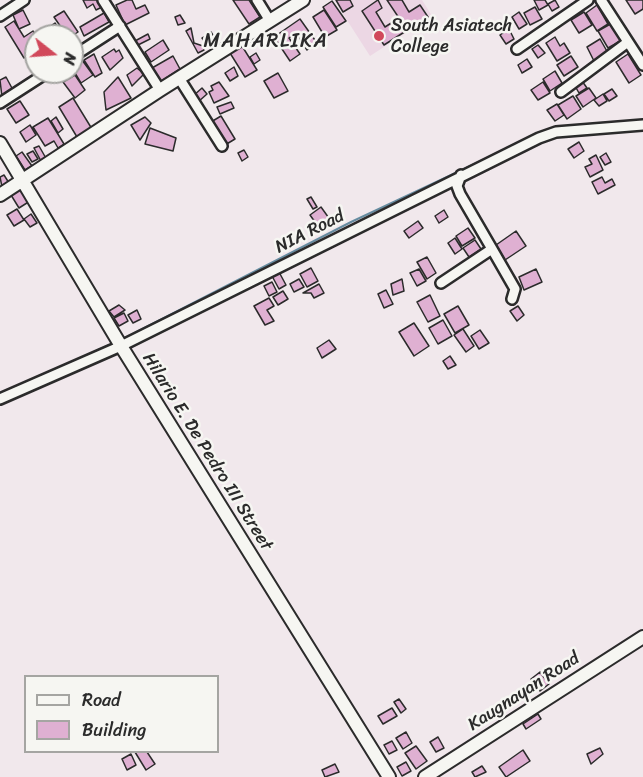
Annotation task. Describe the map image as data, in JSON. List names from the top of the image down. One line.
{"streets":{"street":["NIA Road","Hilario E. De Pedro III Street","Kaugnayan Road"]},"crossings":[["NIA Road","Hilario E. De Pedro III Street"]],"districts":["MAHARLIKA"],"places":["South Asiatech College"],"legend":["Road","Building"],"north":"right"}
